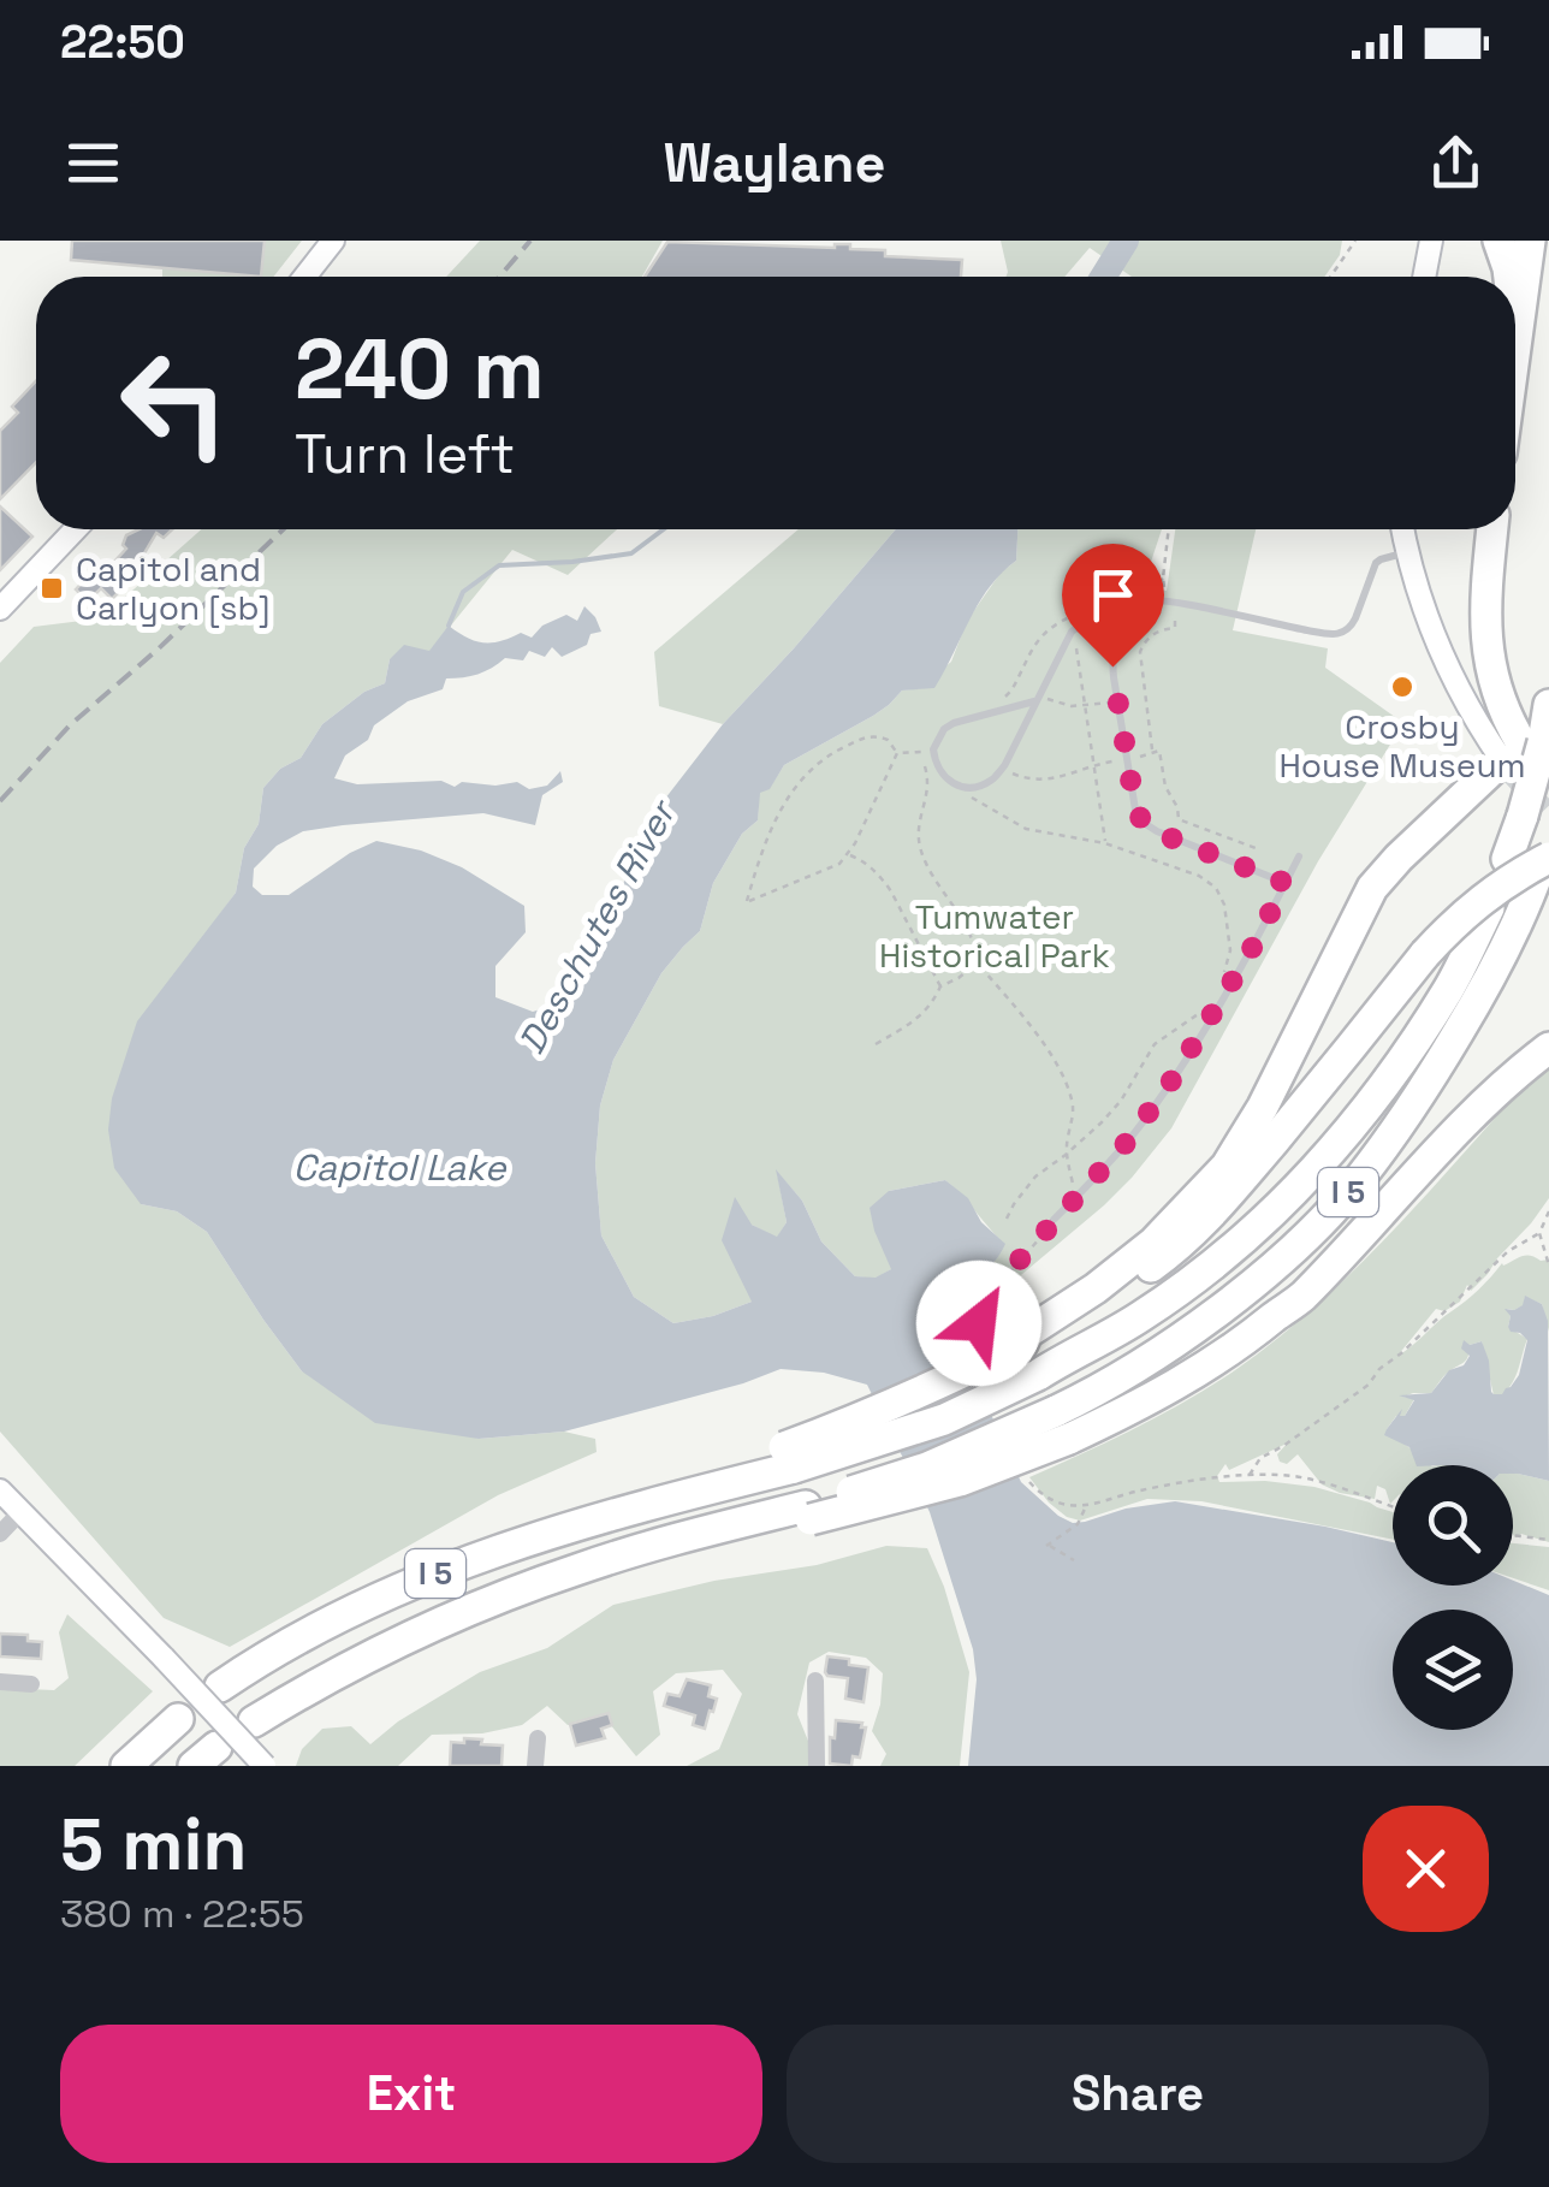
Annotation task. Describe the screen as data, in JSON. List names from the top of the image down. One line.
{"streets":{"highway":["I 5"]},"water":["Deschutes River","Capitol Lake"],"parks":["Tumwater Historical Park"],"places":{"transit":["Capitol and Carlyon [sb]"],"other":["Crosby House Museum"]},"page":{"status":"22:50","header":"Waylane","turn":["240 m","Turn left"],"heading":["5 min","380 m · 22:55"],"buttons":["Exit","Share"]}}
